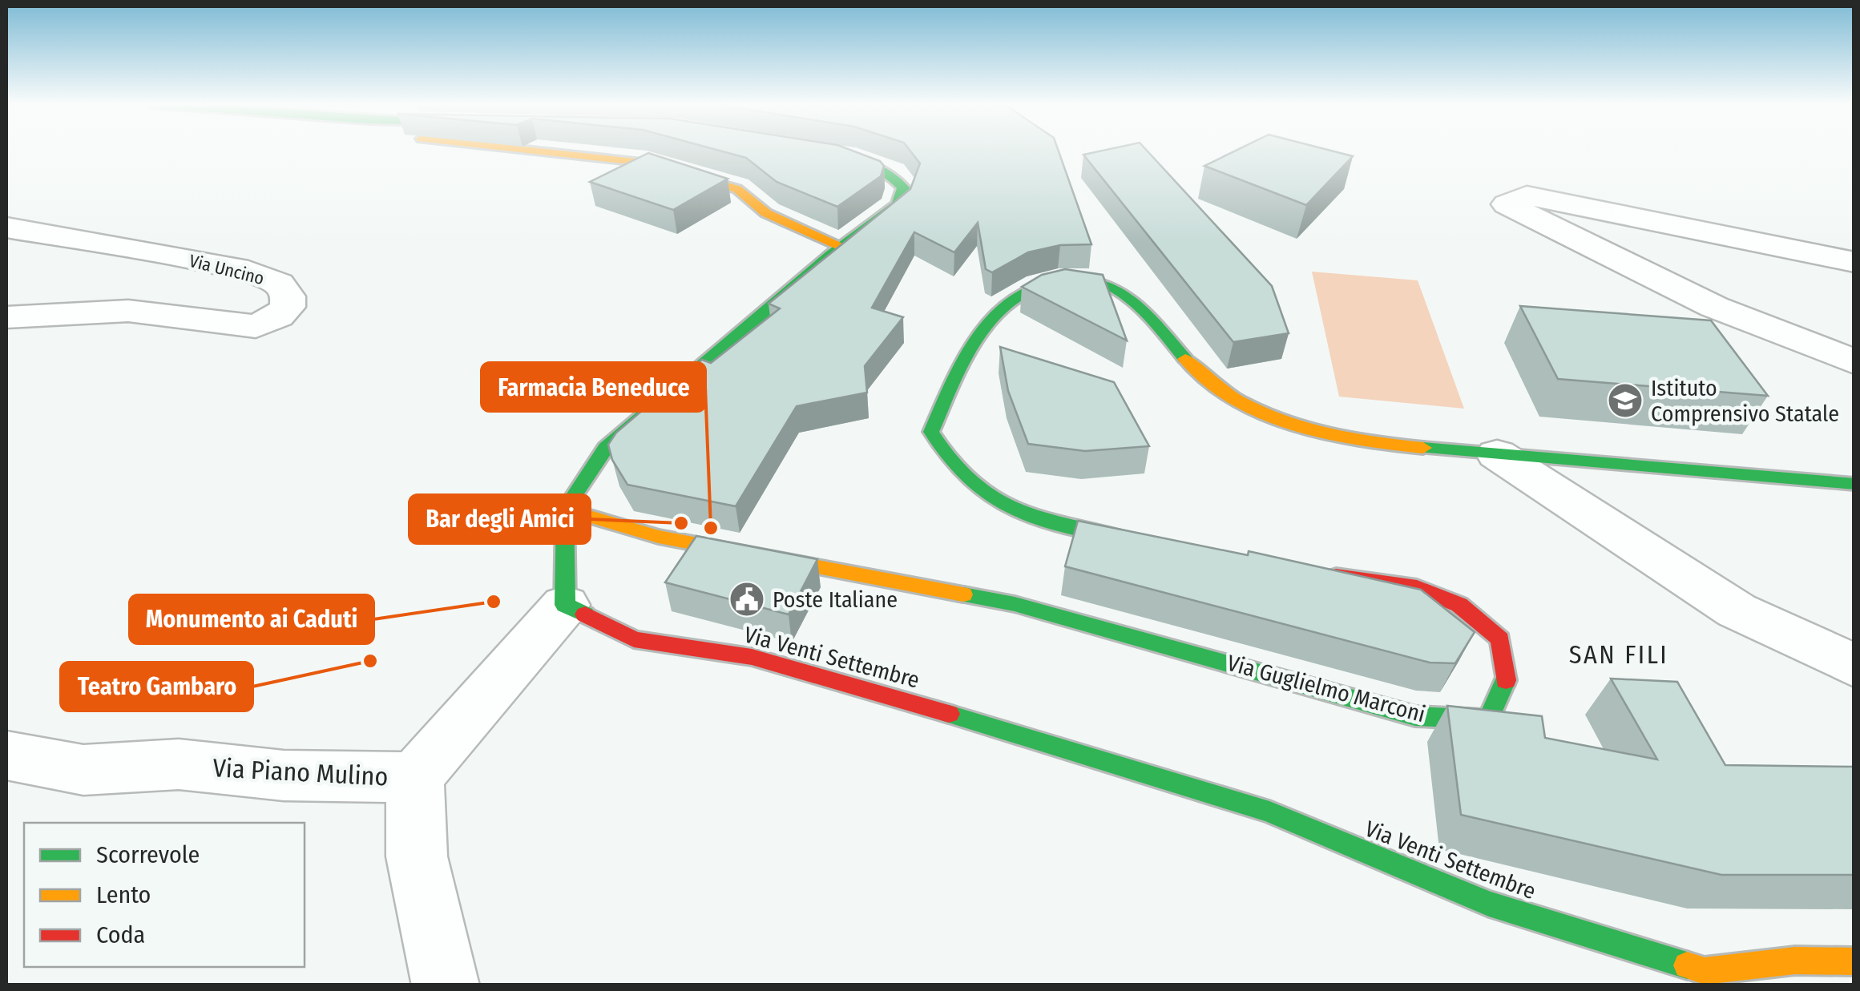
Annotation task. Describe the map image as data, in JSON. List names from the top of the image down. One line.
{"streets":{"street":["Via Uncino","Via Venti Settembre","Via Guglielmo Marconi","Via Piano Mulino"]},"crossings":[["Via Venti Settembre","Via Piano Mulino"]],"districts":["SAN FILI"],"places":{"school or university":["Istituto Comprensivo Statale"],"other":["Bar degli Amici","Farmacia Beneduce","Monumento ai Caduti","Teatro Gambaro"],"public building":["Poste Italiane"]},"legend":["Scorrevole","Lento","Coda"]}
